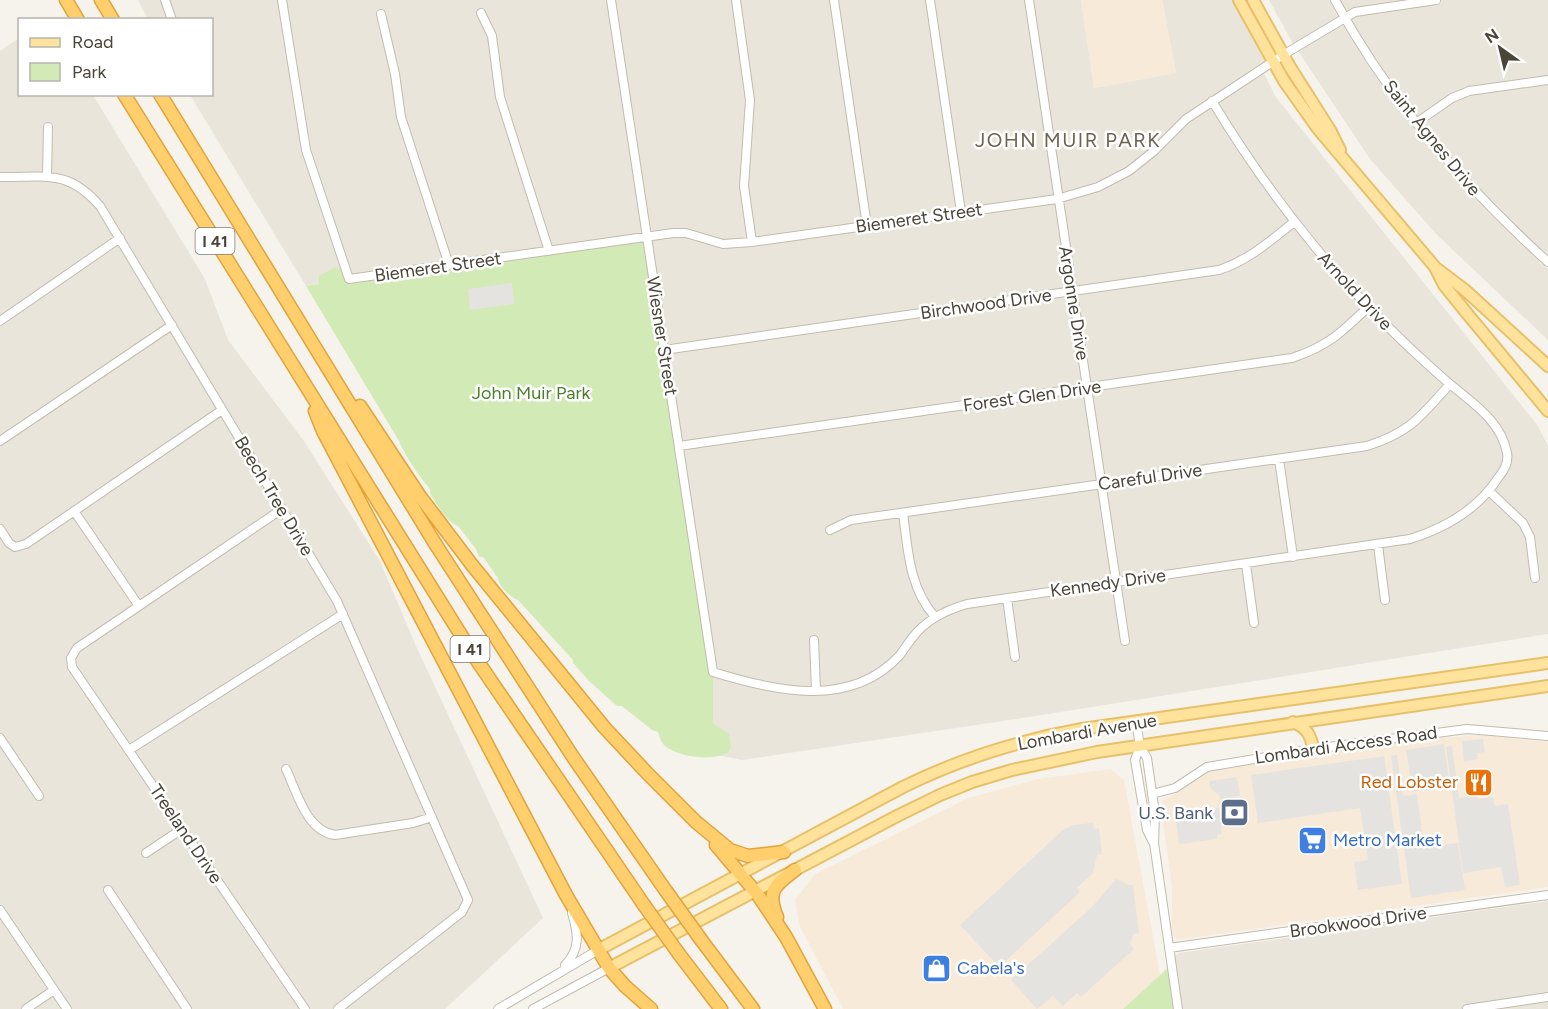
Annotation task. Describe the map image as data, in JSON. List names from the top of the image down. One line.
{"streets":{"highway":["I 41"],"main road":["Lombardi Avenue"],"street":["Saint Agnes Drive","Biemeret Street","Arnold Drive","Argonne Drive","Birchwood Drive","Wiesner Street","Forest Glen Drive","Careful Drive","Beech Tree Drive","Kennedy Drive","Lombardi Access Road","Treeland Drive","Brookwood Drive"]},"crossings":[["Saint Agnes Drive","Biemeret Street"],["Biemeret Street","Arnold Drive"],["Biemeret Street","Argonne Drive"],["Biemeret Street","Wiesner Street"],["Arnold Drive","Birchwood Drive"],["Arnold Drive","Forest Glen Drive"],["Arnold Drive","Careful Drive"],["Arnold Drive","Kennedy Drive"],["Argonne Drive","Birchwood Drive"],["Argonne Drive","Forest Glen Drive"],["Argonne Drive","Careful Drive"],["Argonne Drive","Kennedy Drive"],["Birchwood Drive","Wiesner Street"],["Wiesner Street","Forest Glen Drive"],["Wiesner Street","Kennedy Drive"]],"districts":["JOHN MUIR PARK"],"parks":["John Muir Park"],"places":{"restaurant":["Red Lobster"],"bank":["U.S. Bank"],"supermarket":["Metro Market"],"shop":["Cabela's"]},"legend":["Road","Park"],"north":"top left"}
